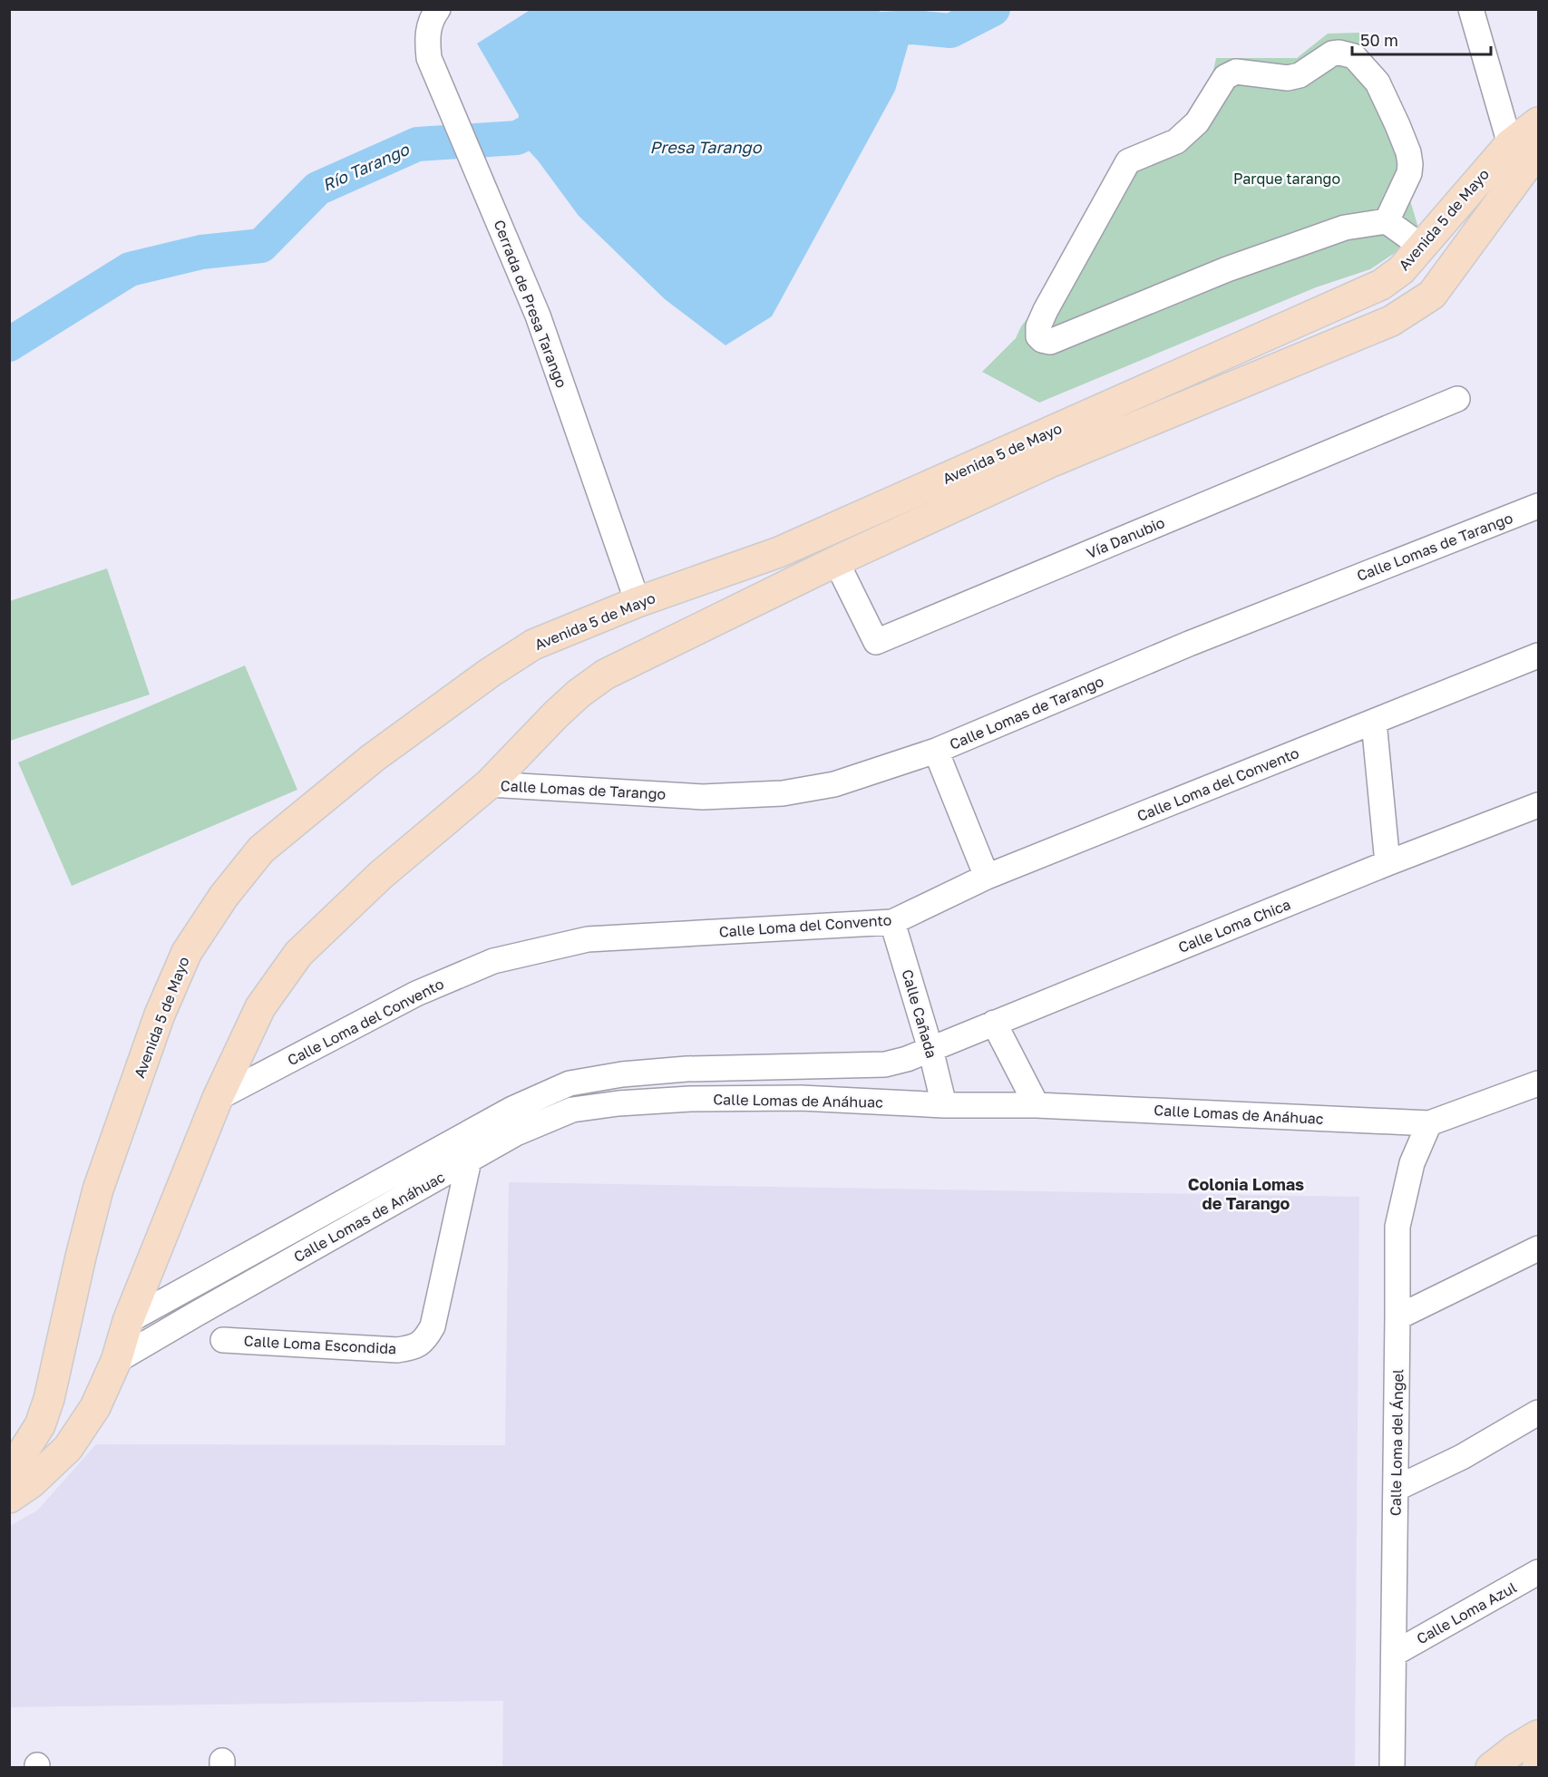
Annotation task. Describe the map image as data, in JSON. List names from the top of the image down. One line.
{"streets":{"main road":["Avenida 5 de Mayo"],"street":["Cerrada de Presa Tarango","Vía Danubio","Calle Lomas de Tarango","Calle Loma del Convento","Calle Loma Chica","Calle Cañada","Calle Lomas de Anáhuac","Calle Loma Escondida","Calle Loma del Ángel","Calle Loma Azul"]},"crossings":[["Avenida 5 de Mayo","Cerrada de Presa Tarango"],["Avenida 5 de Mayo","Vía Danubio"],["Avenida 5 de Mayo","Calle Lomas de Tarango"],["Avenida 5 de Mayo","Calle Loma del Convento"],["Avenida 5 de Mayo","Calle Lomas de Anáhuac"],["Calle Loma del Convento","Calle Cañada"],["Calle Loma Chica","Calle Cañada"],["Calle Loma Chica","Calle Lomas de Anáhuac"],["Calle Cañada","Calle Lomas de Anáhuac"],["Calle Lomas de Anáhuac","Calle Loma Escondida"],["Calle Lomas de Anáhuac","Calle Loma del Ángel"],["Calle Loma del Ángel","Calle Loma Azul"]],"districts":["Colonia Lomas de Tarango"],"water":["Presa Tarango","Río Tarango"],"parks":["Parque tarango"],"scale_bar":"50 m"}
